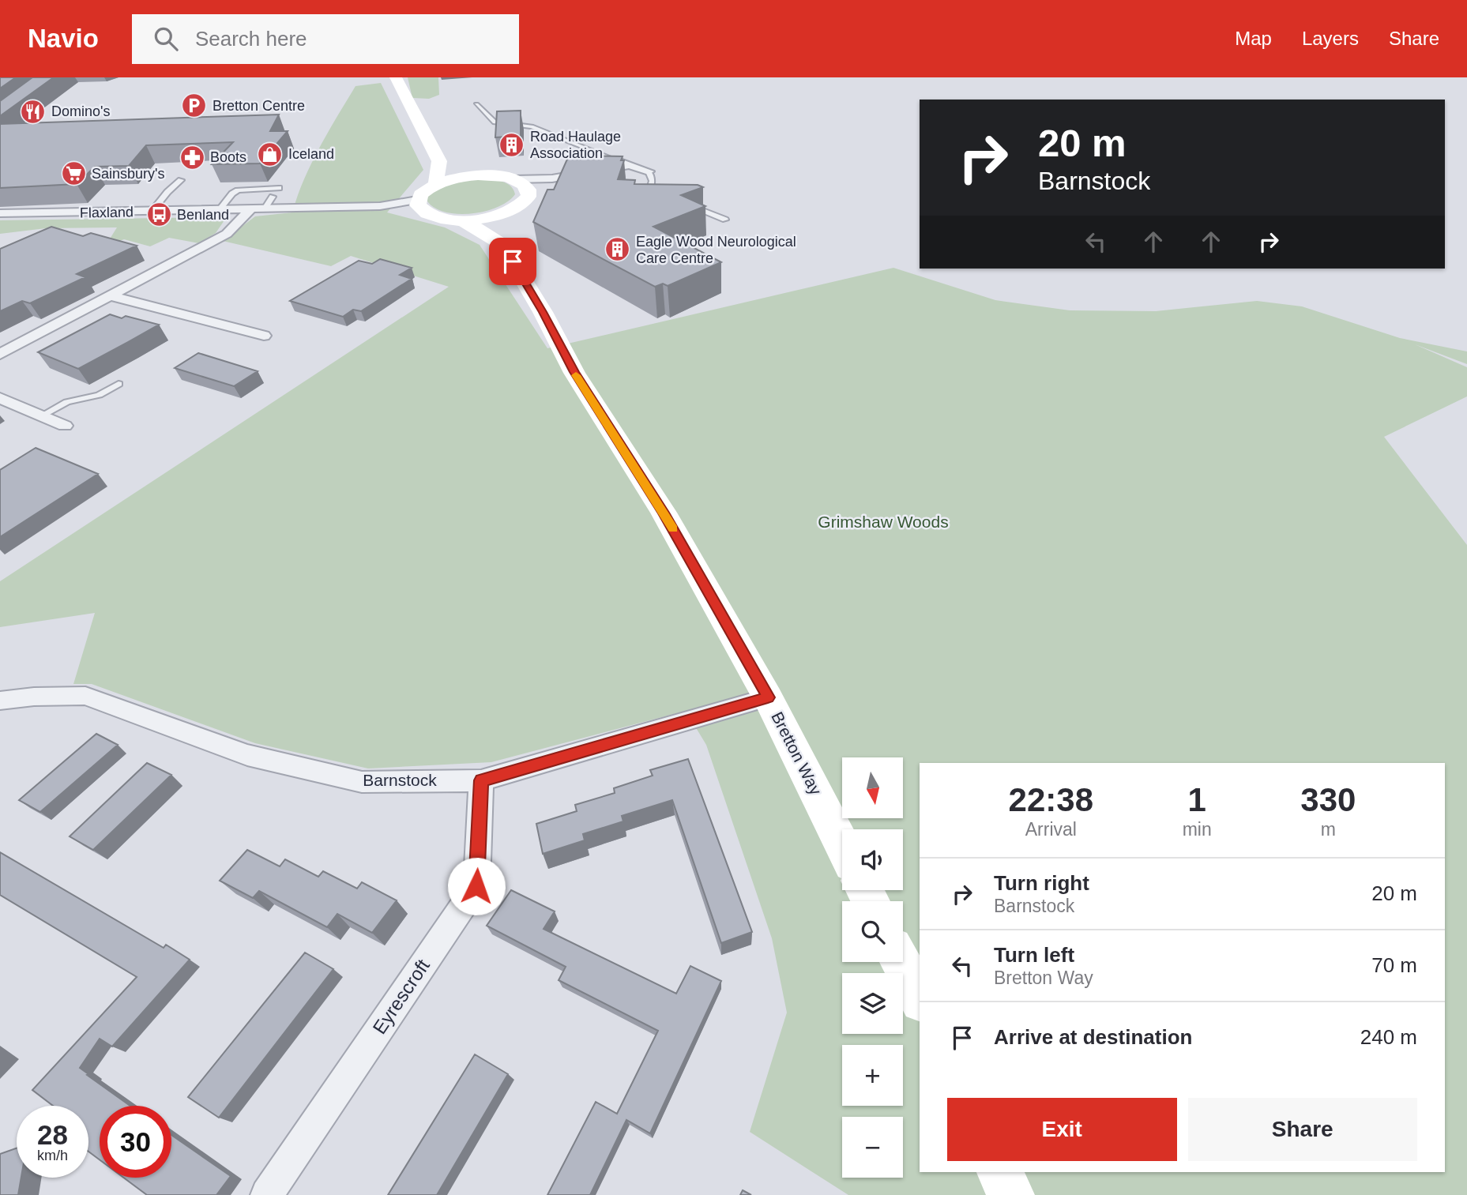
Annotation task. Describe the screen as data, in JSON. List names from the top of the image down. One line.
{"streets":{"street":["Flaxland","Bretton Way","Barnstock","Eyrescroft"]},"crossings":[["Bretton Way","Barnstock"],["Barnstock","Eyrescroft"]],"parks":["Grimshaw Woods"],"places":{"parking":["Bretton Centre"],"restaurant":["Domino's"],"building":["Road Haulage Association","Eagle Wood Neurological Care Centre"],"shop":["Iceland"],"pharmacy":["Boots"],"supermarket":["Sainsbury's"],"bus stop":["Benland"]},"north":"bottom","page":{"header":"Navio","search":"Search here","nav":["Map","Layers","Share"],"turn":["20 m","Barnstock"],"map_buttons":["+","−"],"eta":["22:38","Arrival","1","min","330","m"],"list":[{"name":"Turn right","note":"Barnstock","value":"20 m"},{"name":"Turn left","note":"Bretton Way","value":"70 m"},{"name":"Arrive at destination","value":"240 m"}],"buttons":["Exit","Share"],"speed":"28 km/h","limit":"30"}}
